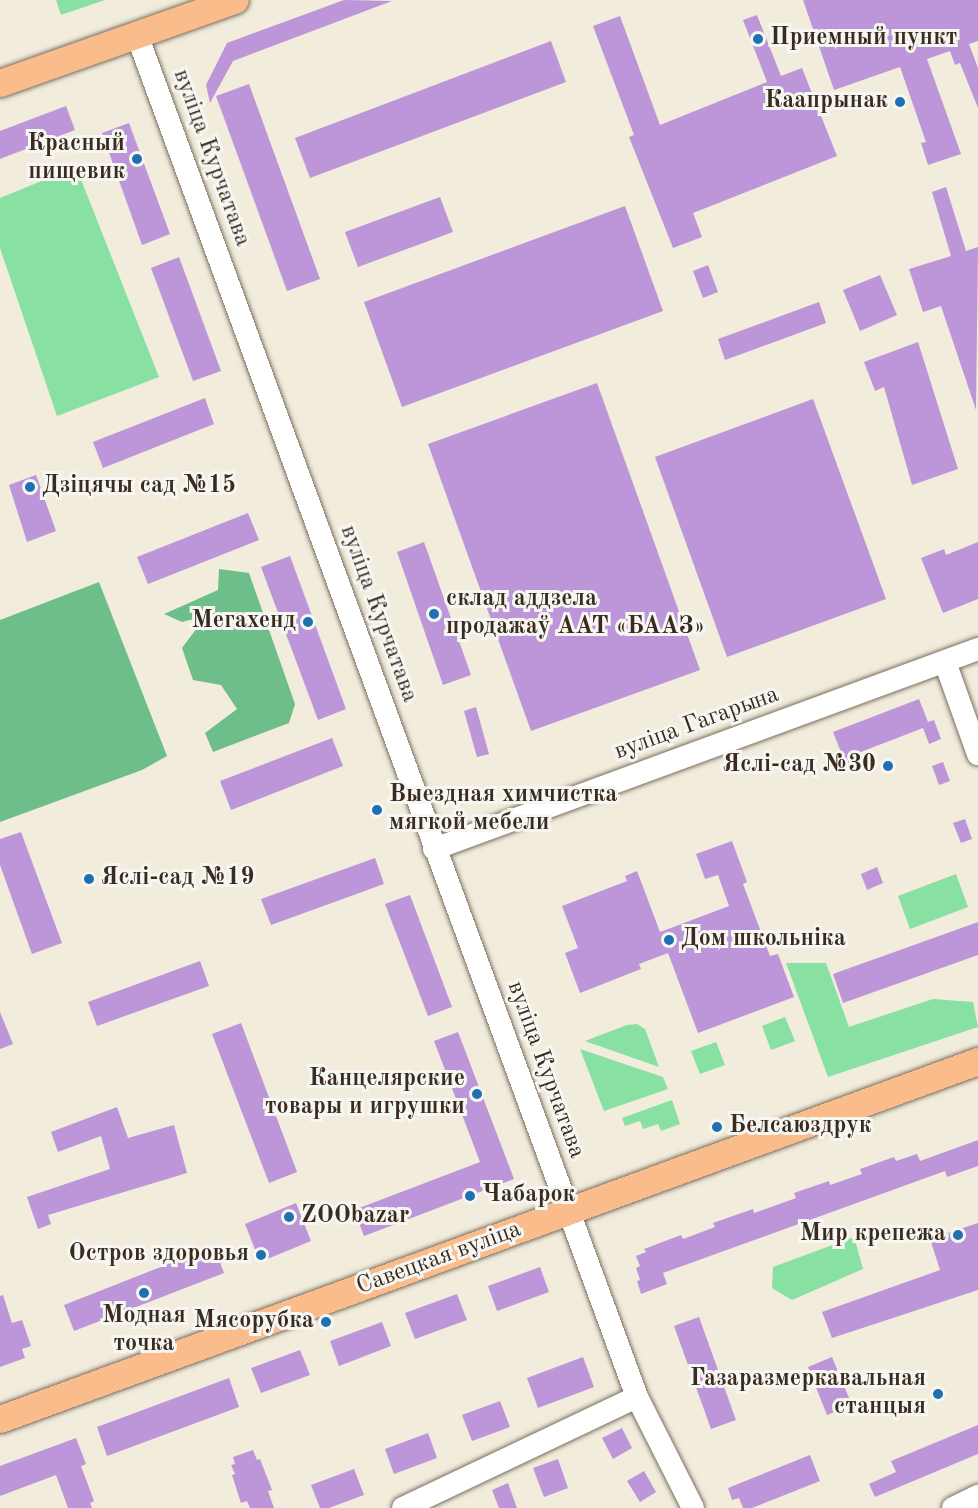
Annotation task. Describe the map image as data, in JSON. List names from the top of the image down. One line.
{"streets":{"main road":["Савецкая вуліца"],"street":["вуліца Курчатава","вуліца Гагарына"]},"crossings":[["вуліца Курчатава","вуліца Гагарына"],["вуліца Курчатава","Савецкая вуліца"]],"places":["Приемный пункт","Каапрынак","Красный пищевик","Дзіцячы сад №15","склад аддзела продажаў ААТ «БААЗ»","Мегахенд","Яслі-сад №30","Выездная химчистка мягкой мебели","Яслі-сад №19","Дом школьніка","Канцелярские товары и игрушки","Белсаюздрук","Чабарок","ZOObazar","Мир крепежа","Остров здоровья","Модная точка","Мясорубка","Газаразмеркавальная станцыя"]}
